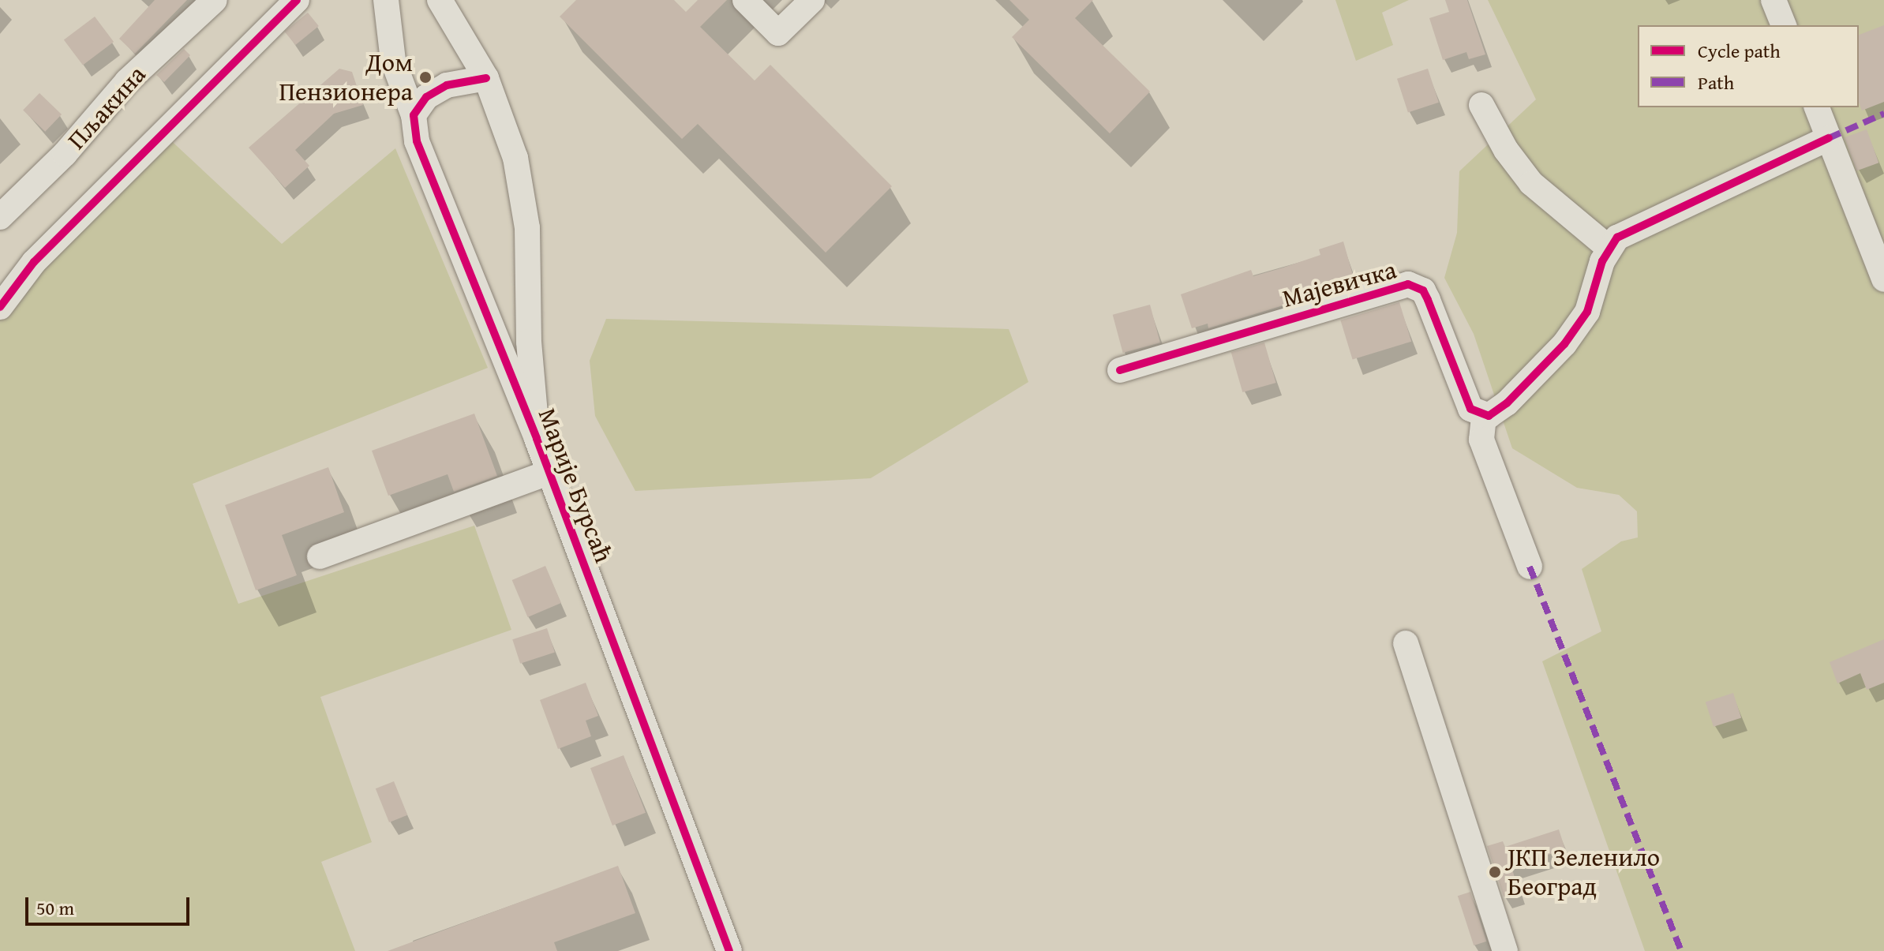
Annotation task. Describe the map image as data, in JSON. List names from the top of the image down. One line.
{"streets":{"street":["Пљакина","Мајевичка","Марије Бурсаћ"]},"places":["Дом Пензионера","ЈКП Зеленило Београд"],"legend":["Cycle path","Path"],"scale_bar":"50 m"}
